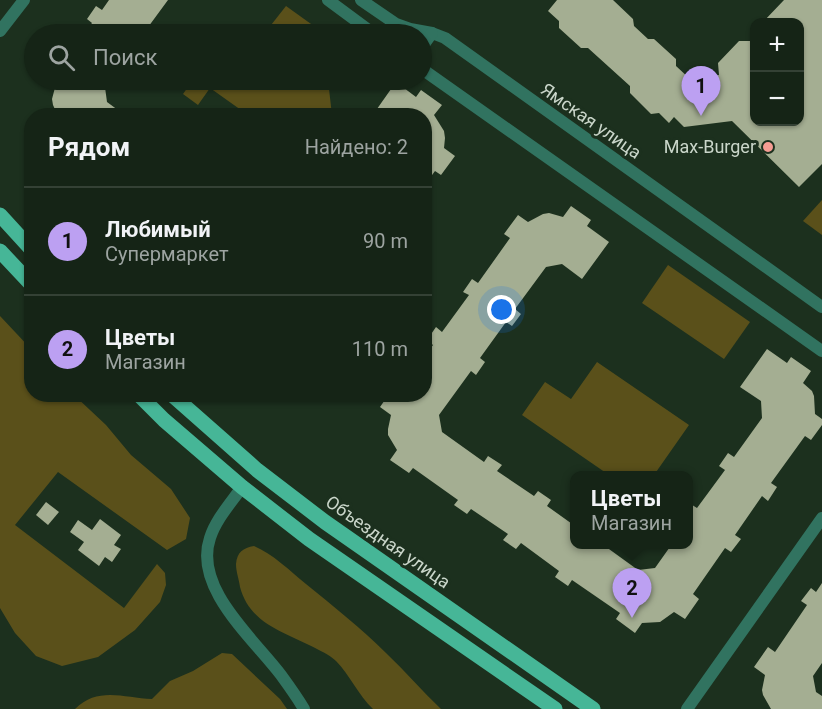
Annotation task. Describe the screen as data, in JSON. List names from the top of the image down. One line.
{"streets":{"main road":["Объездная улица"],"street":["Ямская улица"]},"places":["Max-Burger"],"page":{"map_buttons":["+","−"],"search":"Поиск","pins":["1","2"],"heading":["Рядом","Найдено: 2"],"list":[{"mark":"1","name":"Любимый","note":"Супермаркет","value":"90 m"},{"mark":"2","name":"Цветы","note":"Магазин","value":"110 m"}],"popup":["Цветы","Магазин"]}}
